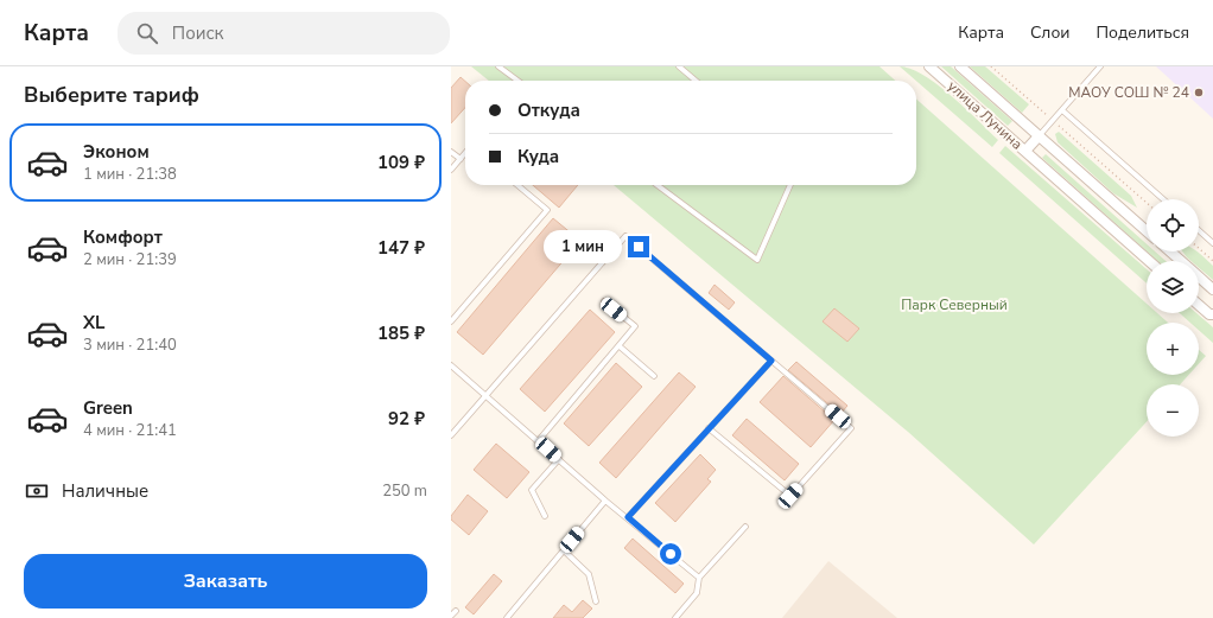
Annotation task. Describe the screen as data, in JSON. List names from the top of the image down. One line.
{"streets":{"street":["улица Лунина"]},"parks":["Парк Северный"],"places":["МАОУ СОШ № 24"],"page":{"header":"Карта","search":"Поиск","nav":["Карта","Слои","Поделиться"],"heading":"Выберите тариф","banner":["Откуда","Куда"],"list":[{"name":"Эконом","note":"1 мин · 21:38","value":"109 ₽"},{"name":"Комфорт","note":"2 мин · 21:39","value":"147 ₽"},{"name":"XL","note":"3 мин · 21:40","value":"185 ₽"},{"name":"Green","note":"4 мин · 21:41","value":"92 ₽"}],"map_buttons":["+","−"],"bubble":"1 мин","pay":["Наличные","250 m"],"buttons":"Заказать"}}
